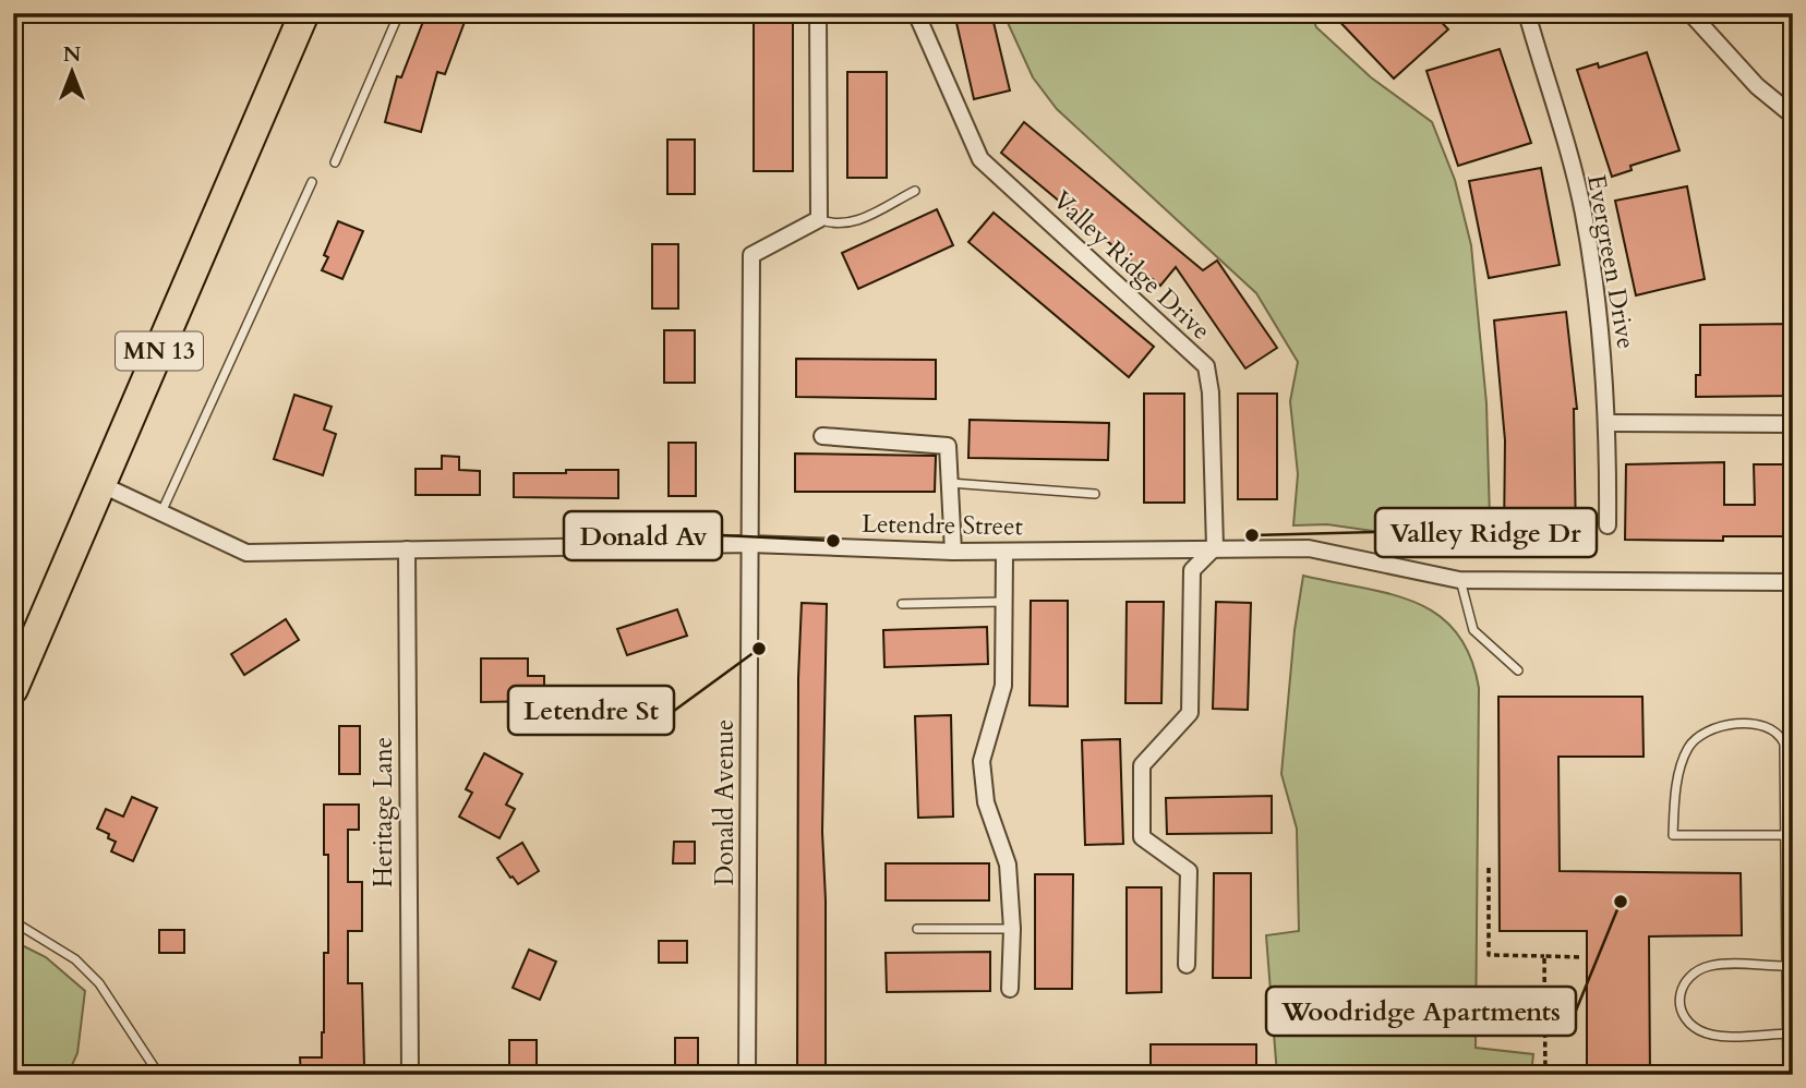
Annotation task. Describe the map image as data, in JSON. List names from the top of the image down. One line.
{"streets":{"highway":["MN 13"],"street":["Evergreen Drive","Valley Ridge Drive","Letendre Street","Donald Avenue","Heritage Lane"]},"crossings":[["Valley Ridge Drive","Letendre Street"],["MN 13","Letendre Street"],["Letendre Street","Donald Avenue"],["Letendre Street","Heritage Lane"]],"places":["Valley Ridge Dr","Donald Av","Letendre St","Woodridge Apartments"],"north":"top"}
